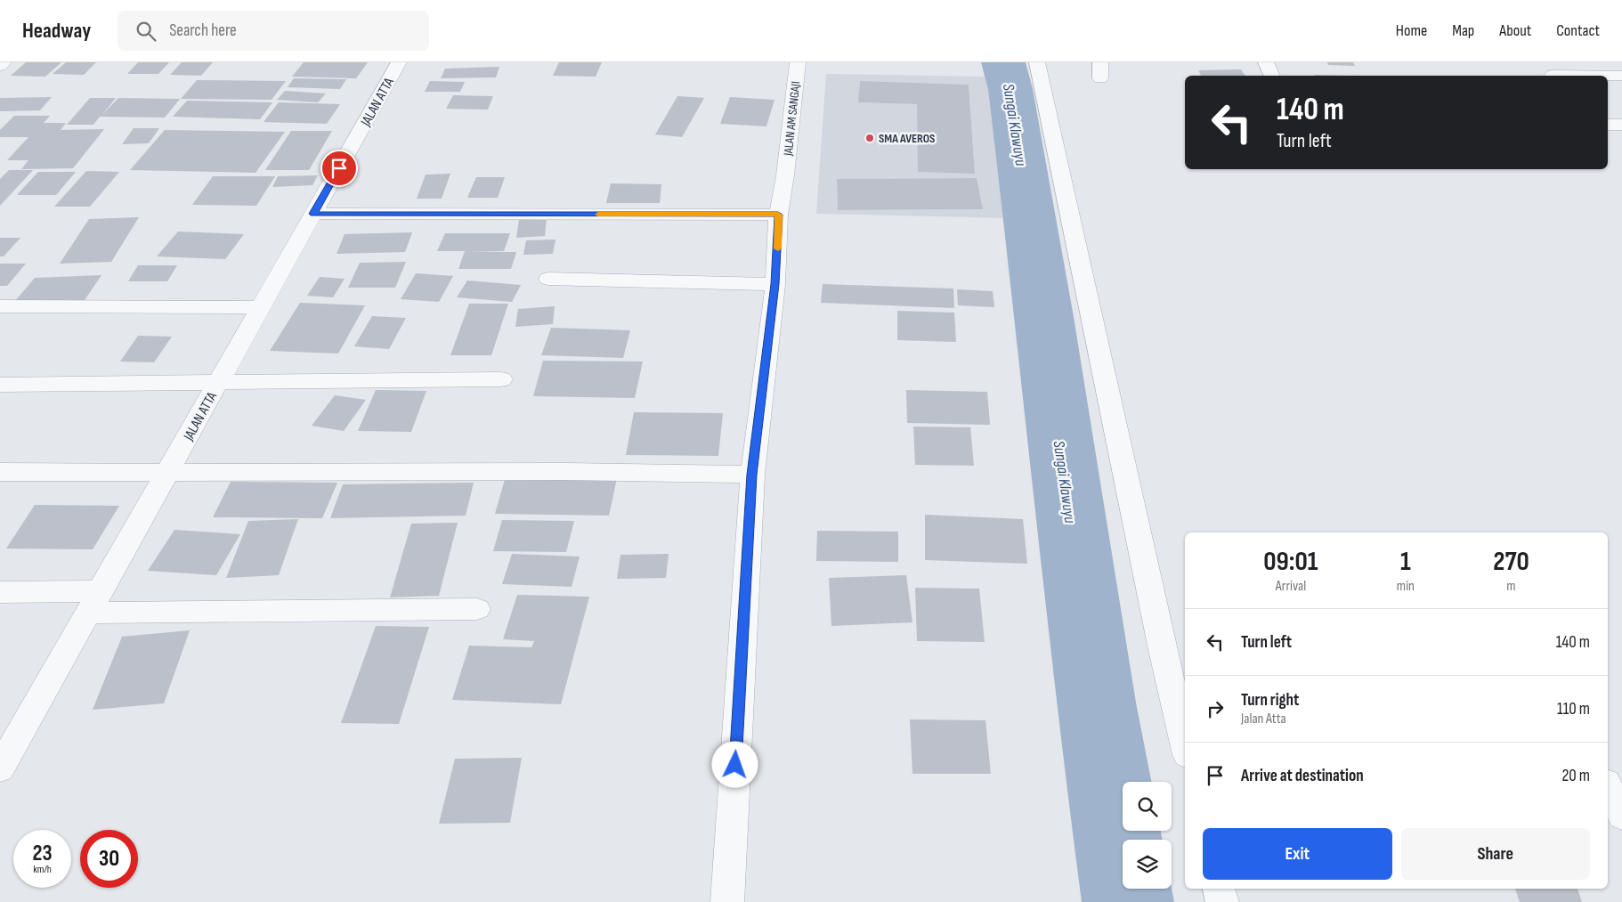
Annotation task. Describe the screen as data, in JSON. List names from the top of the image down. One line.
{"streets":{"street":["JALAN ATTA","JALAN AM SANGAJI"]},"water":["Sungai Klawuyu"],"places":["SMA AVEROS"],"page":{"header":"Headway","search":"Search here","nav":["Home","Map","About","Contact"],"turn":["140 m","Turn left"],"eta":["09:01","Arrival","1","min","270","m"],"list":[{"name":"Turn left","value":"140 m"},{"name":"Turn right","note":"Jalan Atta","value":"110 m"},{"name":"Arrive at destination","value":"20 m"}],"buttons":["Exit","Share"],"speed":"23 km/h","limit":"30"}}
